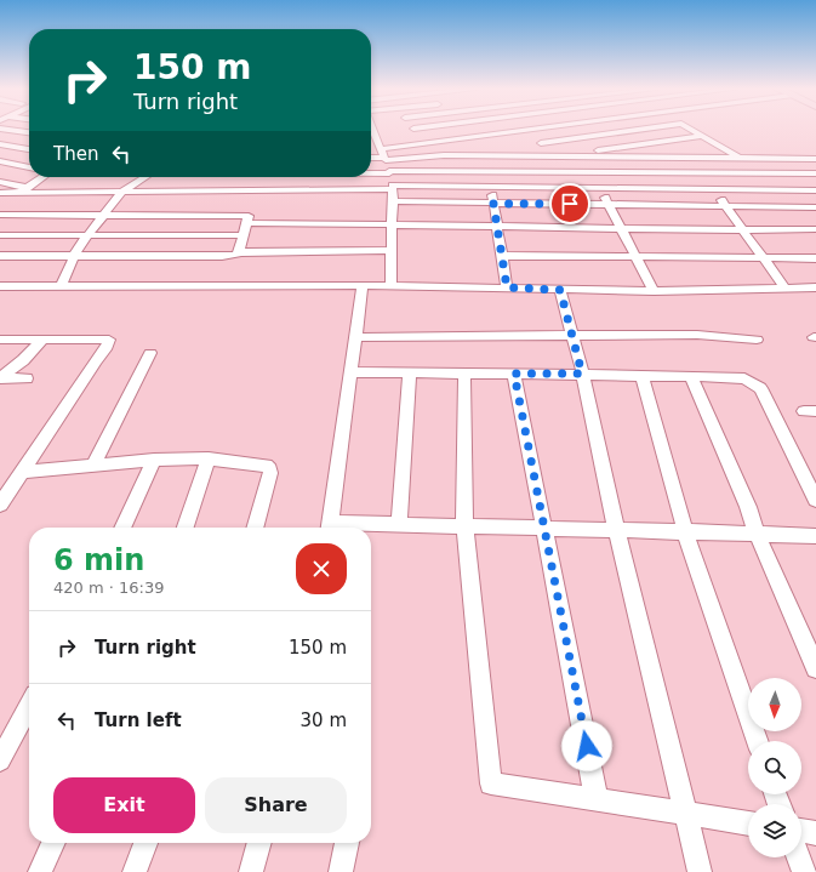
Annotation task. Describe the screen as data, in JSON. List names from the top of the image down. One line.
{"north":"bottom","page":{"turn":["150 m","Turn right"],"then":"Then","heading":["6 min","420 m · 16:39"],"list":[{"name":"Turn right","value":"150 m"},{"name":"Turn left","value":"30 m"}],"buttons":["Exit","Share"]}}
